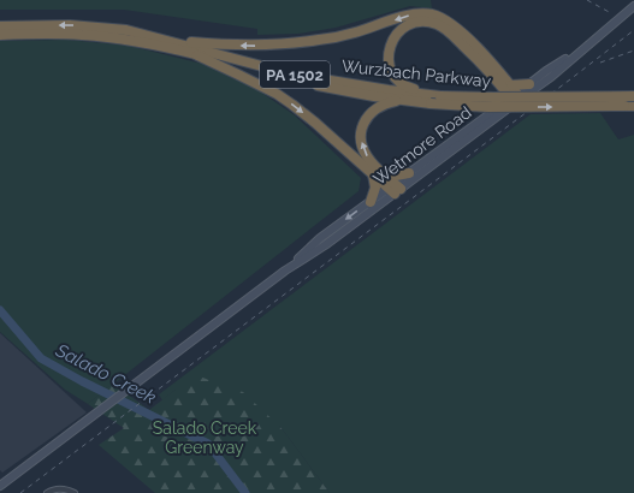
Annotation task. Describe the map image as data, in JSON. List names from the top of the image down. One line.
{"streets":{"highway":["Wurzbach Parkway","PA 1502"],"main road":["Wetmore Road"]},"water":["Salado Creek"],"parks":["Salado Creek Greenway"]}
